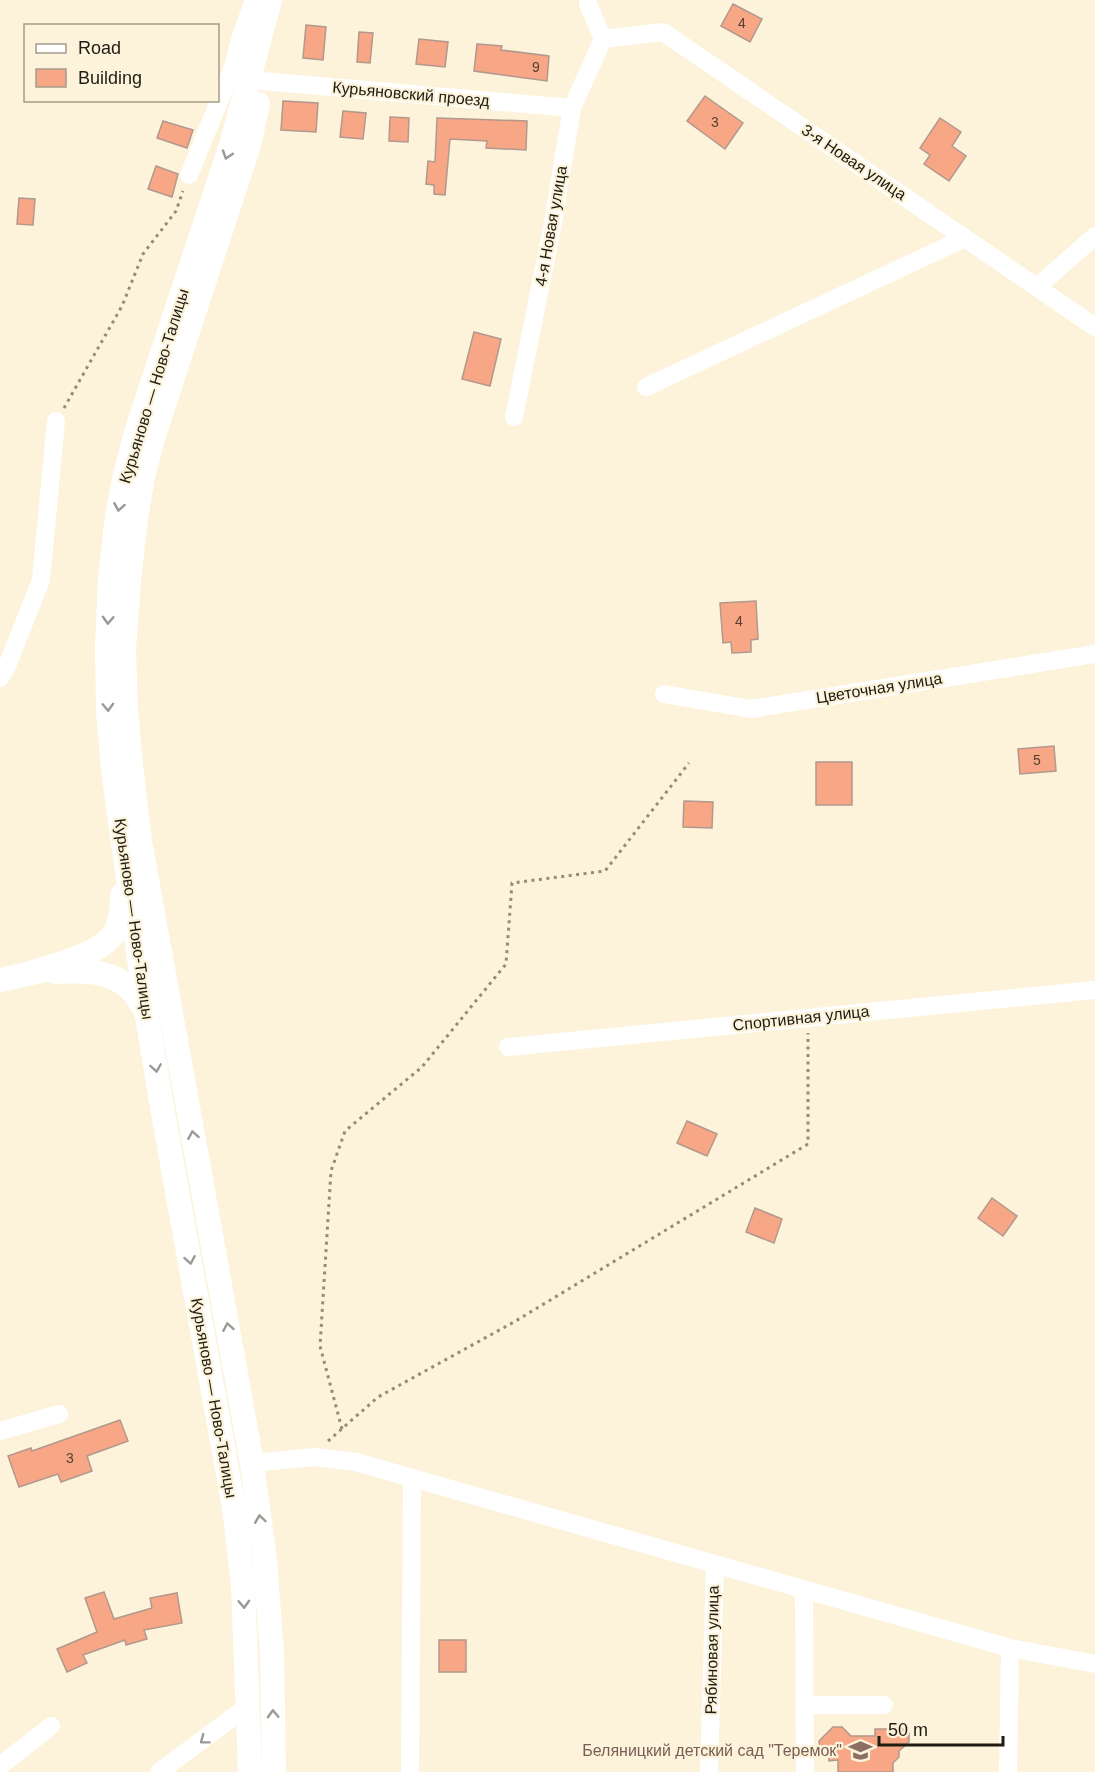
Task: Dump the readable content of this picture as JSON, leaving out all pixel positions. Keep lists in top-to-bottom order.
{
  "streets": {
    "main road": ["Курьяново — Ново-Талицы"],
    "street": [
      "Курьяновский проезд",
      "3-я Новая улица",
      "4-я Новая улица",
      "Цветочная улица",
      "Спортивная улица",
      "Рябиновая улица"
    ]
  },
  "crossings": [
    ["Курьяновский проезд", "4-я Новая улица"],
    ["Курьяновский проезд", "Курьяново — Ново-Талицы"],
    ["3-я Новая улица", "4-я Новая улица"]
  ],
  "places": {
    "school or university": ["Беляницкий детский сад \"Теремок\""]
  },
  "house_numbers": [
    "4",
    "9",
    "3",
    "4",
    "5",
    "3"
  ],
  "legend": ["Road", "Building"],
  "scale_bar": "50 m"
}
